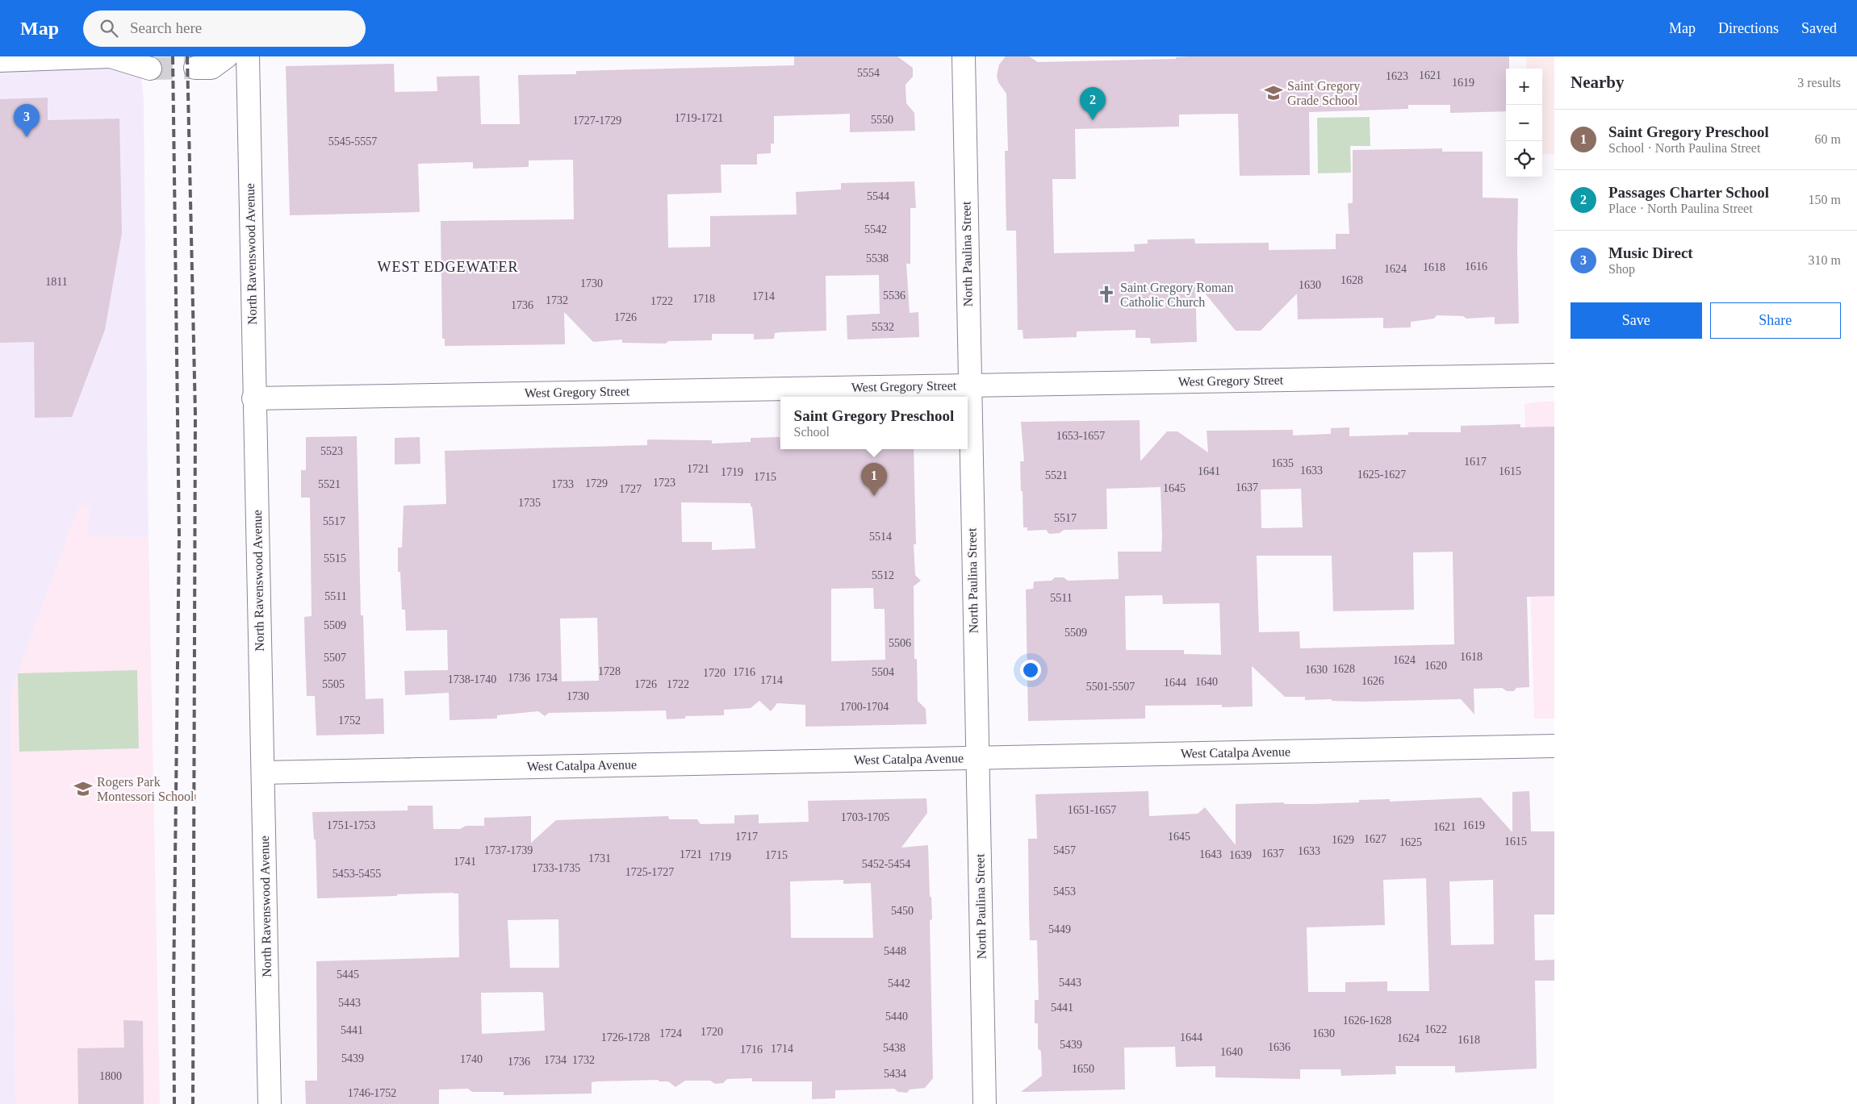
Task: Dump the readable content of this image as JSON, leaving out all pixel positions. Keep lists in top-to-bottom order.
{
  "streets": {
    "street": [
      "North Ravenswood Avenue",
      "North Paulina Street",
      "West Gregory Street",
      "West Catalpa Avenue"
    ]
  },
  "crossings": [
    ["North Ravenswood Avenue", "West Gregory Street"],
    ["North Ravenswood Avenue", "West Catalpa Avenue"],
    ["North Paulina Street", "West Gregory Street"],
    ["North Paulina Street", "West Catalpa Avenue"]
  ],
  "districts": ["WEST EDGEWATER"],
  "places": {
    "school or university": ["Saint Gregory Grade School", "Rogers Park Montessori School"],
    "church": ["Saint Gregory Roman Catholic Church"]
  },
  "house_numbers": [
    "5554",
    "1621",
    "1623",
    "1619",
    "1719-1721",
    "5550",
    "1727-1729",
    "5545-5557",
    "5544",
    "5542",
    "5538",
    "1616",
    "1618",
    "1624",
    "1628",
    "1811",
    "1730",
    "1630",
    "5536",
    "1714",
    "1718",
    "1732",
    "1722",
    "1736",
    "1726",
    "5532",
    "1653-1657",
    "5523",
    "1617",
    "1635",
    "1721",
    "1633",
    "1641",
    "1615",
    "1719",
    "1625-1627",
    "5521",
    "1715",
    "1723",
    "1729",
    "5521",
    "1733",
    "1637",
    "1645",
    "1727",
    "1735",
    "5517",
    "5517",
    "5514",
    "5515",
    "5512",
    "5511",
    "5511",
    "5509",
    "5509",
    "5506",
    "1618",
    "5507",
    "1624",
    "1620",
    "1628",
    "1630",
    "1728",
    "1716",
    "5504",
    "1720",
    "1736",
    "1734",
    "1738-1740",
    "1714",
    "1626",
    "1640",
    "1644",
    "5505",
    "1726",
    "1722",
    "5501-5507",
    "1730",
    "1700-1704",
    "1752",
    "1651-1657",
    "1703-1705",
    "1751-1753",
    "1619",
    "1621",
    "1717",
    "1645",
    "1627",
    "1629",
    "1615",
    "1625",
    "1737-1739",
    "5457",
    "1633",
    "1637",
    "1721",
    "1643",
    "1715",
    "1639",
    "1719",
    "1731",
    "1741",
    "5452-5454",
    "1733-1735",
    "1725-1727",
    "5453-5455",
    "5453",
    "5450",
    "5449",
    "5448",
    "5445",
    "5443",
    "5442",
    "5443",
    "5441",
    "5440",
    "1626-1628",
    "1622",
    "5441",
    "1720",
    "1724",
    "1630",
    "1726-1728",
    "1644",
    "1624",
    "1618",
    "5439",
    "1636",
    "5438",
    "1714",
    "1716",
    "1640",
    "5439",
    "1740",
    "1734",
    "1732",
    "1736",
    "1650",
    "5434",
    "1800",
    "1746-1752"
  ],
  "page": {
    "header": "Map",
    "search": "Search here",
    "nav": ["Map", "Directions", "Saved"],
    "heading": ["Nearby", "3 results"],
    "map_buttons": ["+", "−"],
    "pins": ["2", "3", "1"],
    "list": [
      {
        "mark": "1",
        "name": "Saint Gregory Preschool",
        "note": "School · North Paulina Street",
        "value": "60 m"
      },
      {
        "mark": "2",
        "name": "Passages Charter School",
        "note": "Place · North Paulina Street",
        "value": "150 m"
      },
      {
        "mark": "3",
        "name": "Music Direct",
        "note": "Shop",
        "value": "310 m"
      }
    ],
    "buttons": ["Save", "Share"],
    "popup": ["Saint Gregory Preschool", "School"]
  }
}
